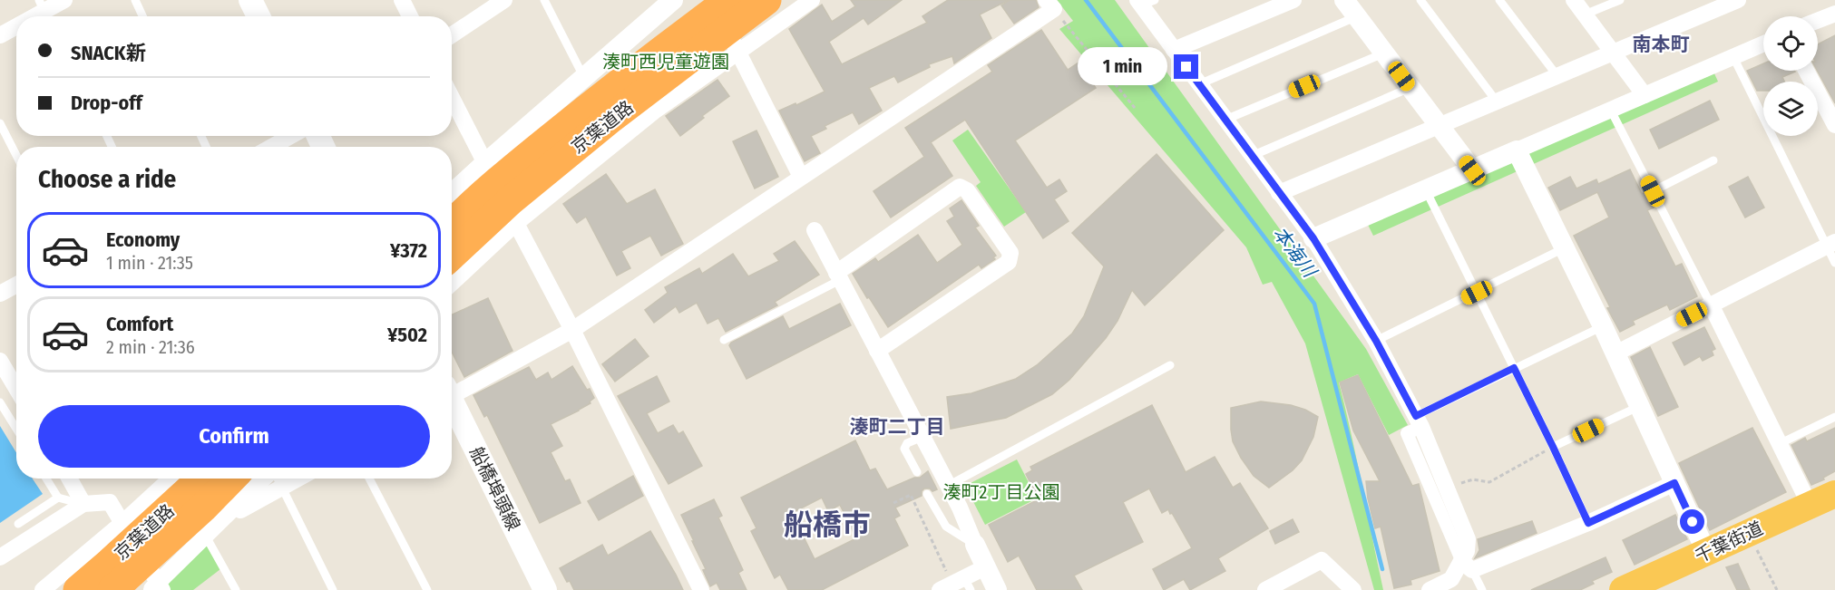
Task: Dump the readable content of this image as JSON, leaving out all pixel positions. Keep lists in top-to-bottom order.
{
  "streets": {
    "highway": ["京葉道路", "千葉街道"],
    "main road": ["船橋埠頭線"]
  },
  "districts": ["南本町", "湊町二丁目", "船橋市"],
  "water": ["本海川"],
  "parks": ["湊町西児童遊園", "湊町2丁目公園"],
  "page": {
    "banner": ["SNACK新", "Drop-off"],
    "bubble": "1 min",
    "heading": "Choose a ride",
    "list": [
      {
        "name": "Economy",
        "note": "1 min · 21:35",
        "value": "¥372"
      },
      {
        "name": "Comfort",
        "note": "2 min · 21:36",
        "value": "¥502"
      }
    ],
    "buttons": "Confirm"
  }
}
